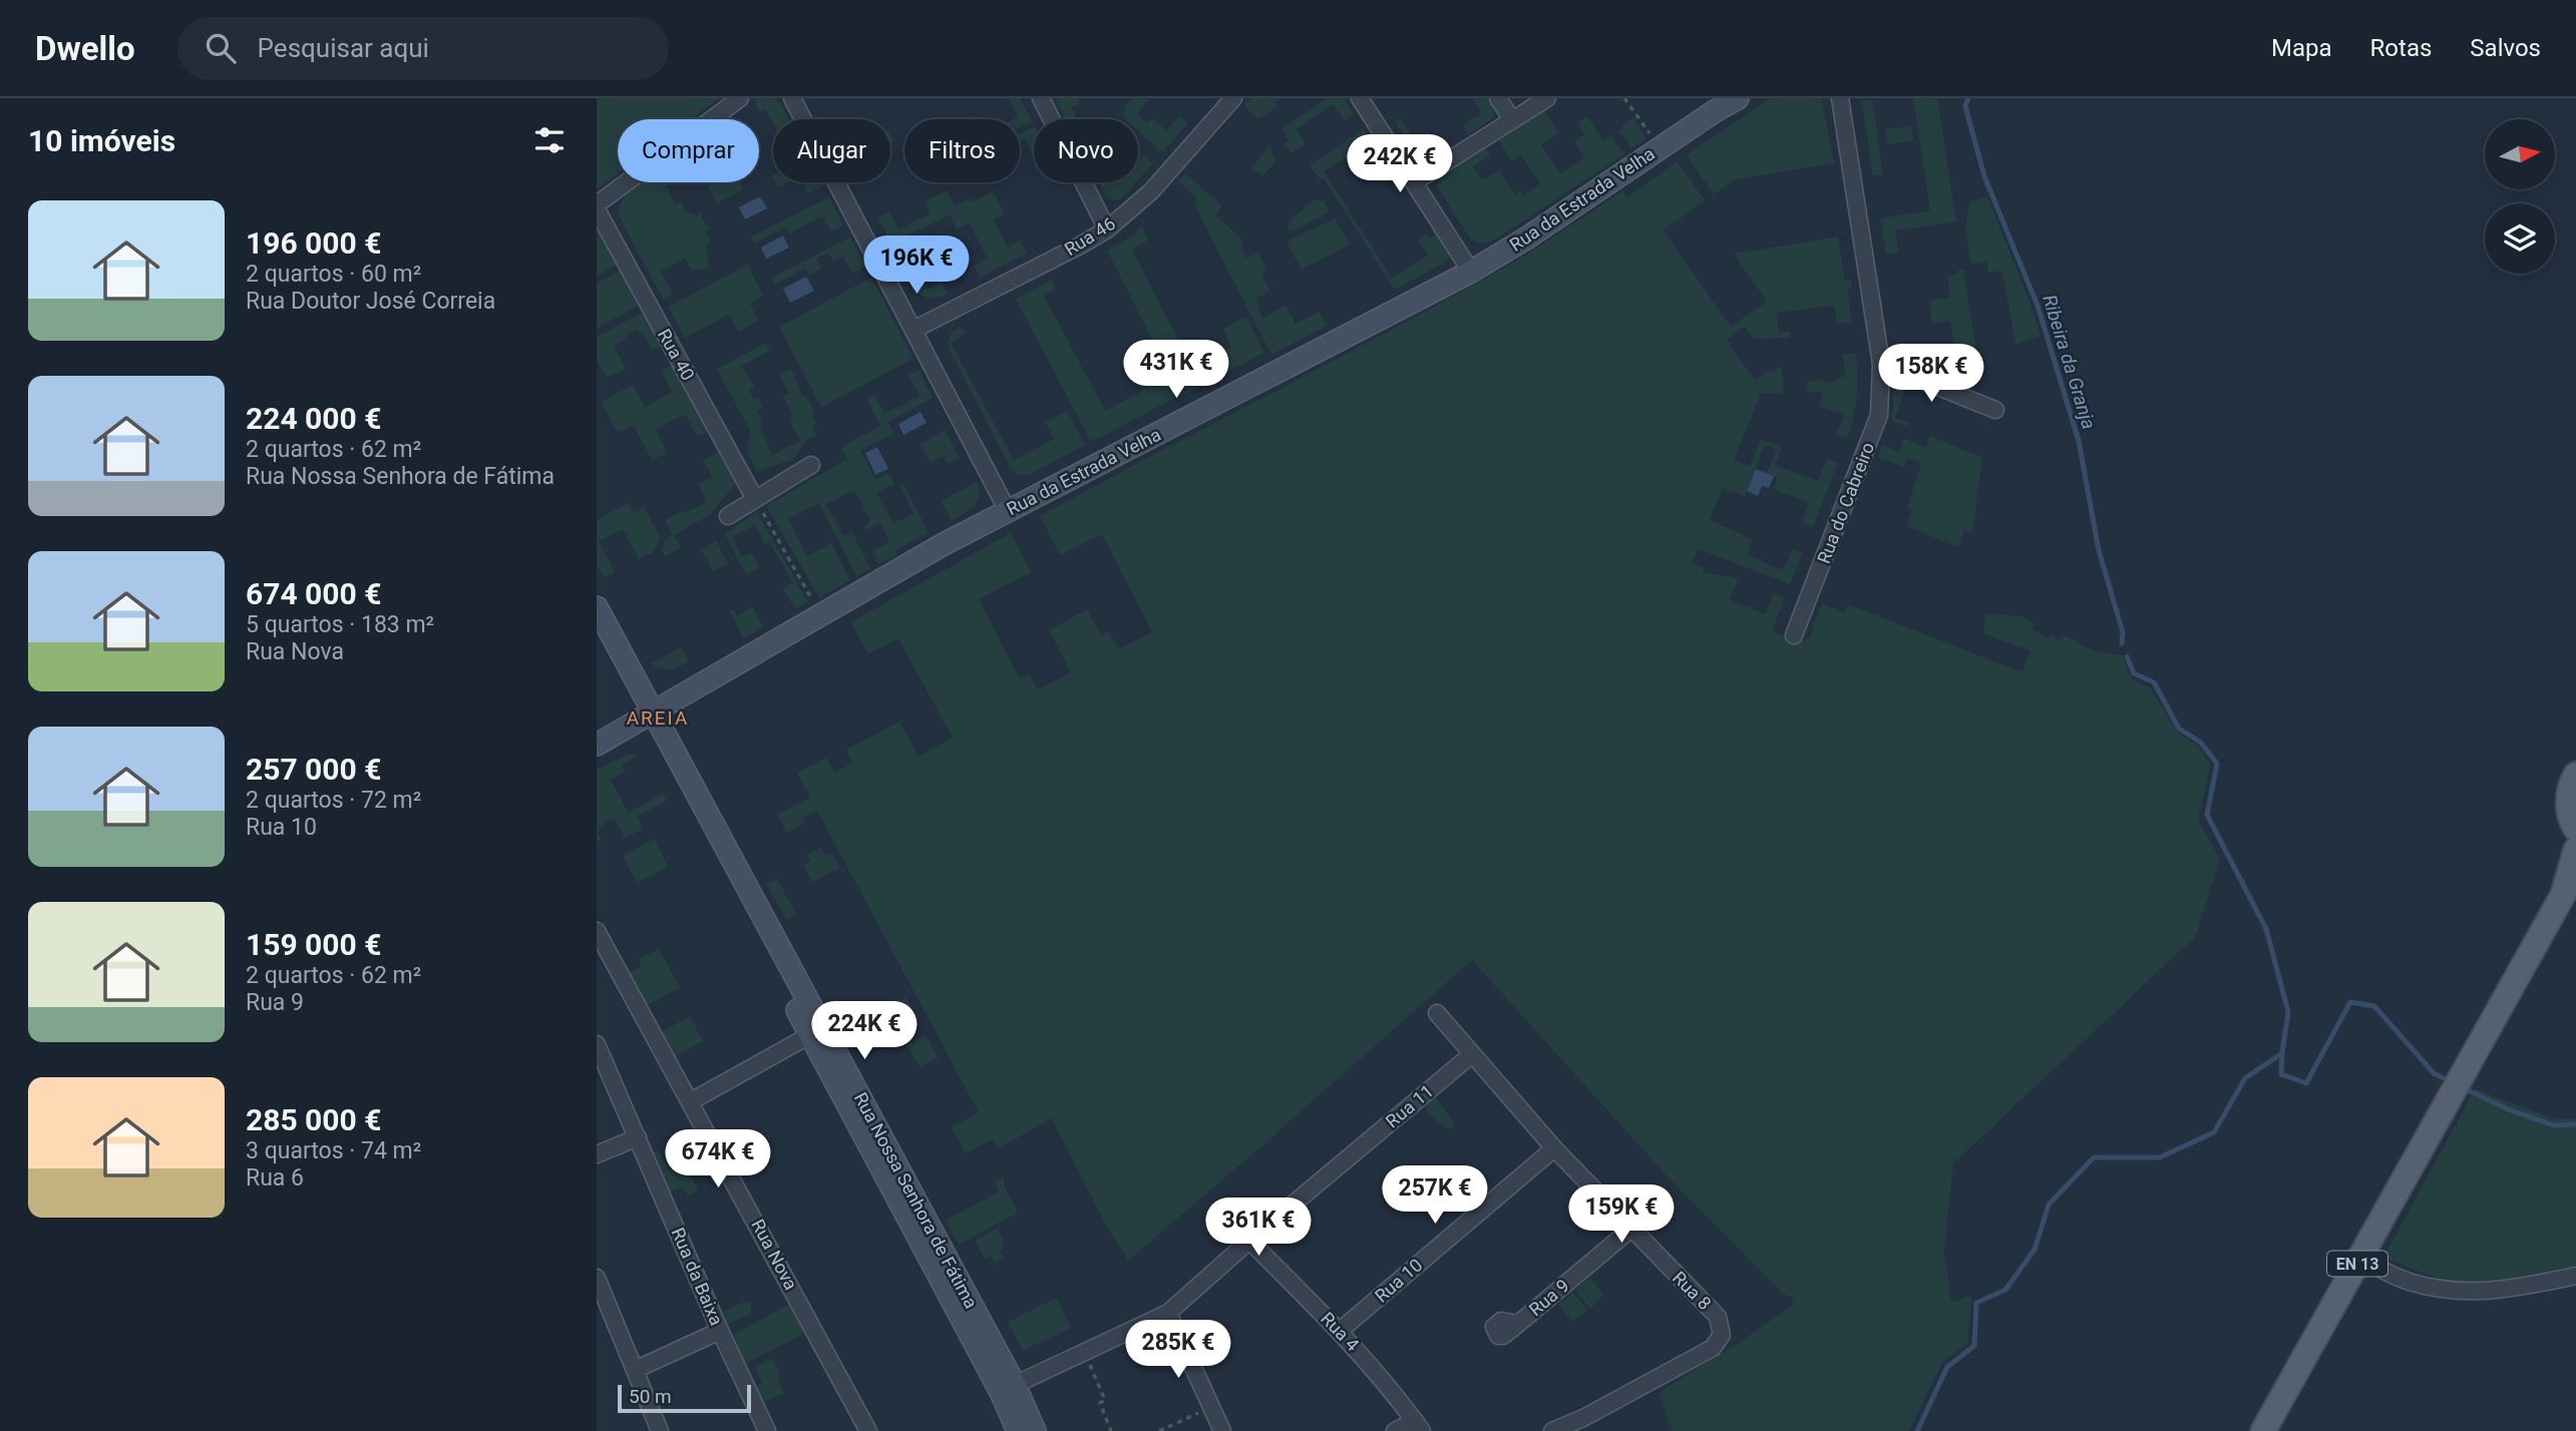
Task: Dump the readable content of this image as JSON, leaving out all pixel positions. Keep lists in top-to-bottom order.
{
  "streets": {
    "main road": ["EN 13"],
    "street": [
      "Rua da Estrada Velha",
      "Rua 46",
      "Rua 40",
      "Rua do Cabreiro",
      "Rua 11",
      "Rua Nossa Senhora de Fátima",
      "Rua Nova",
      "Rua da Baixa",
      "Rua 10",
      "Rua 8",
      "Rua 9",
      "Rua 4"
    ]
  },
  "crossings": [
    ["Rua da Estrada Velha", "Rua Nossa Senhora de Fátima"],
    ["Rua 11", "Rua Nossa Senhora de Fátima"],
    ["Rua 11", "Rua 8"],
    ["Rua 11", "Rua 4"],
    ["Rua 10", "Rua 8"],
    ["Rua 10", "Rua 4"],
    ["Rua 8", "Rua 9"]
  ],
  "districts": ["AREIA"],
  "water": ["Ribeira da Granja"],
  "scale_bar": "50 m",
  "north": "right",
  "page": {
    "header": "Dwello",
    "search": "Pesquisar aqui",
    "nav": ["Mapa", "Rotas", "Salvos"],
    "heading": "10 imóveis",
    "chip": [
      "Comprar",
      "Alugar",
      "Filtros",
      "Novo"
    ],
    "price": [
      "242K €",
      "196K €",
      "431K €",
      "158K €",
      "224K €",
      "674K €",
      "257K €",
      "159K €",
      "361K €",
      "285K €"
    ],
    "list": [
      {
        "name": "196 000 €",
        "note": "2 quartos · 60 m² · Rua Doutor José Correia"
      },
      {
        "name": "224 000 €",
        "note": "2 quartos · 62 m² · Rua Nossa Senhora de Fátima"
      },
      {
        "name": "674 000 €",
        "note": "5 quartos · 183 m² · Rua Nova"
      },
      {
        "name": "257 000 €",
        "note": "2 quartos · 72 m² · Rua 10"
      },
      {
        "name": "159 000 €",
        "note": "2 quartos · 62 m² · Rua 9"
      },
      {
        "name": "285 000 €",
        "note": "3 quartos · 74 m² · Rua 6"
      }
    ],
    "scale": "50 m"
  }
}
